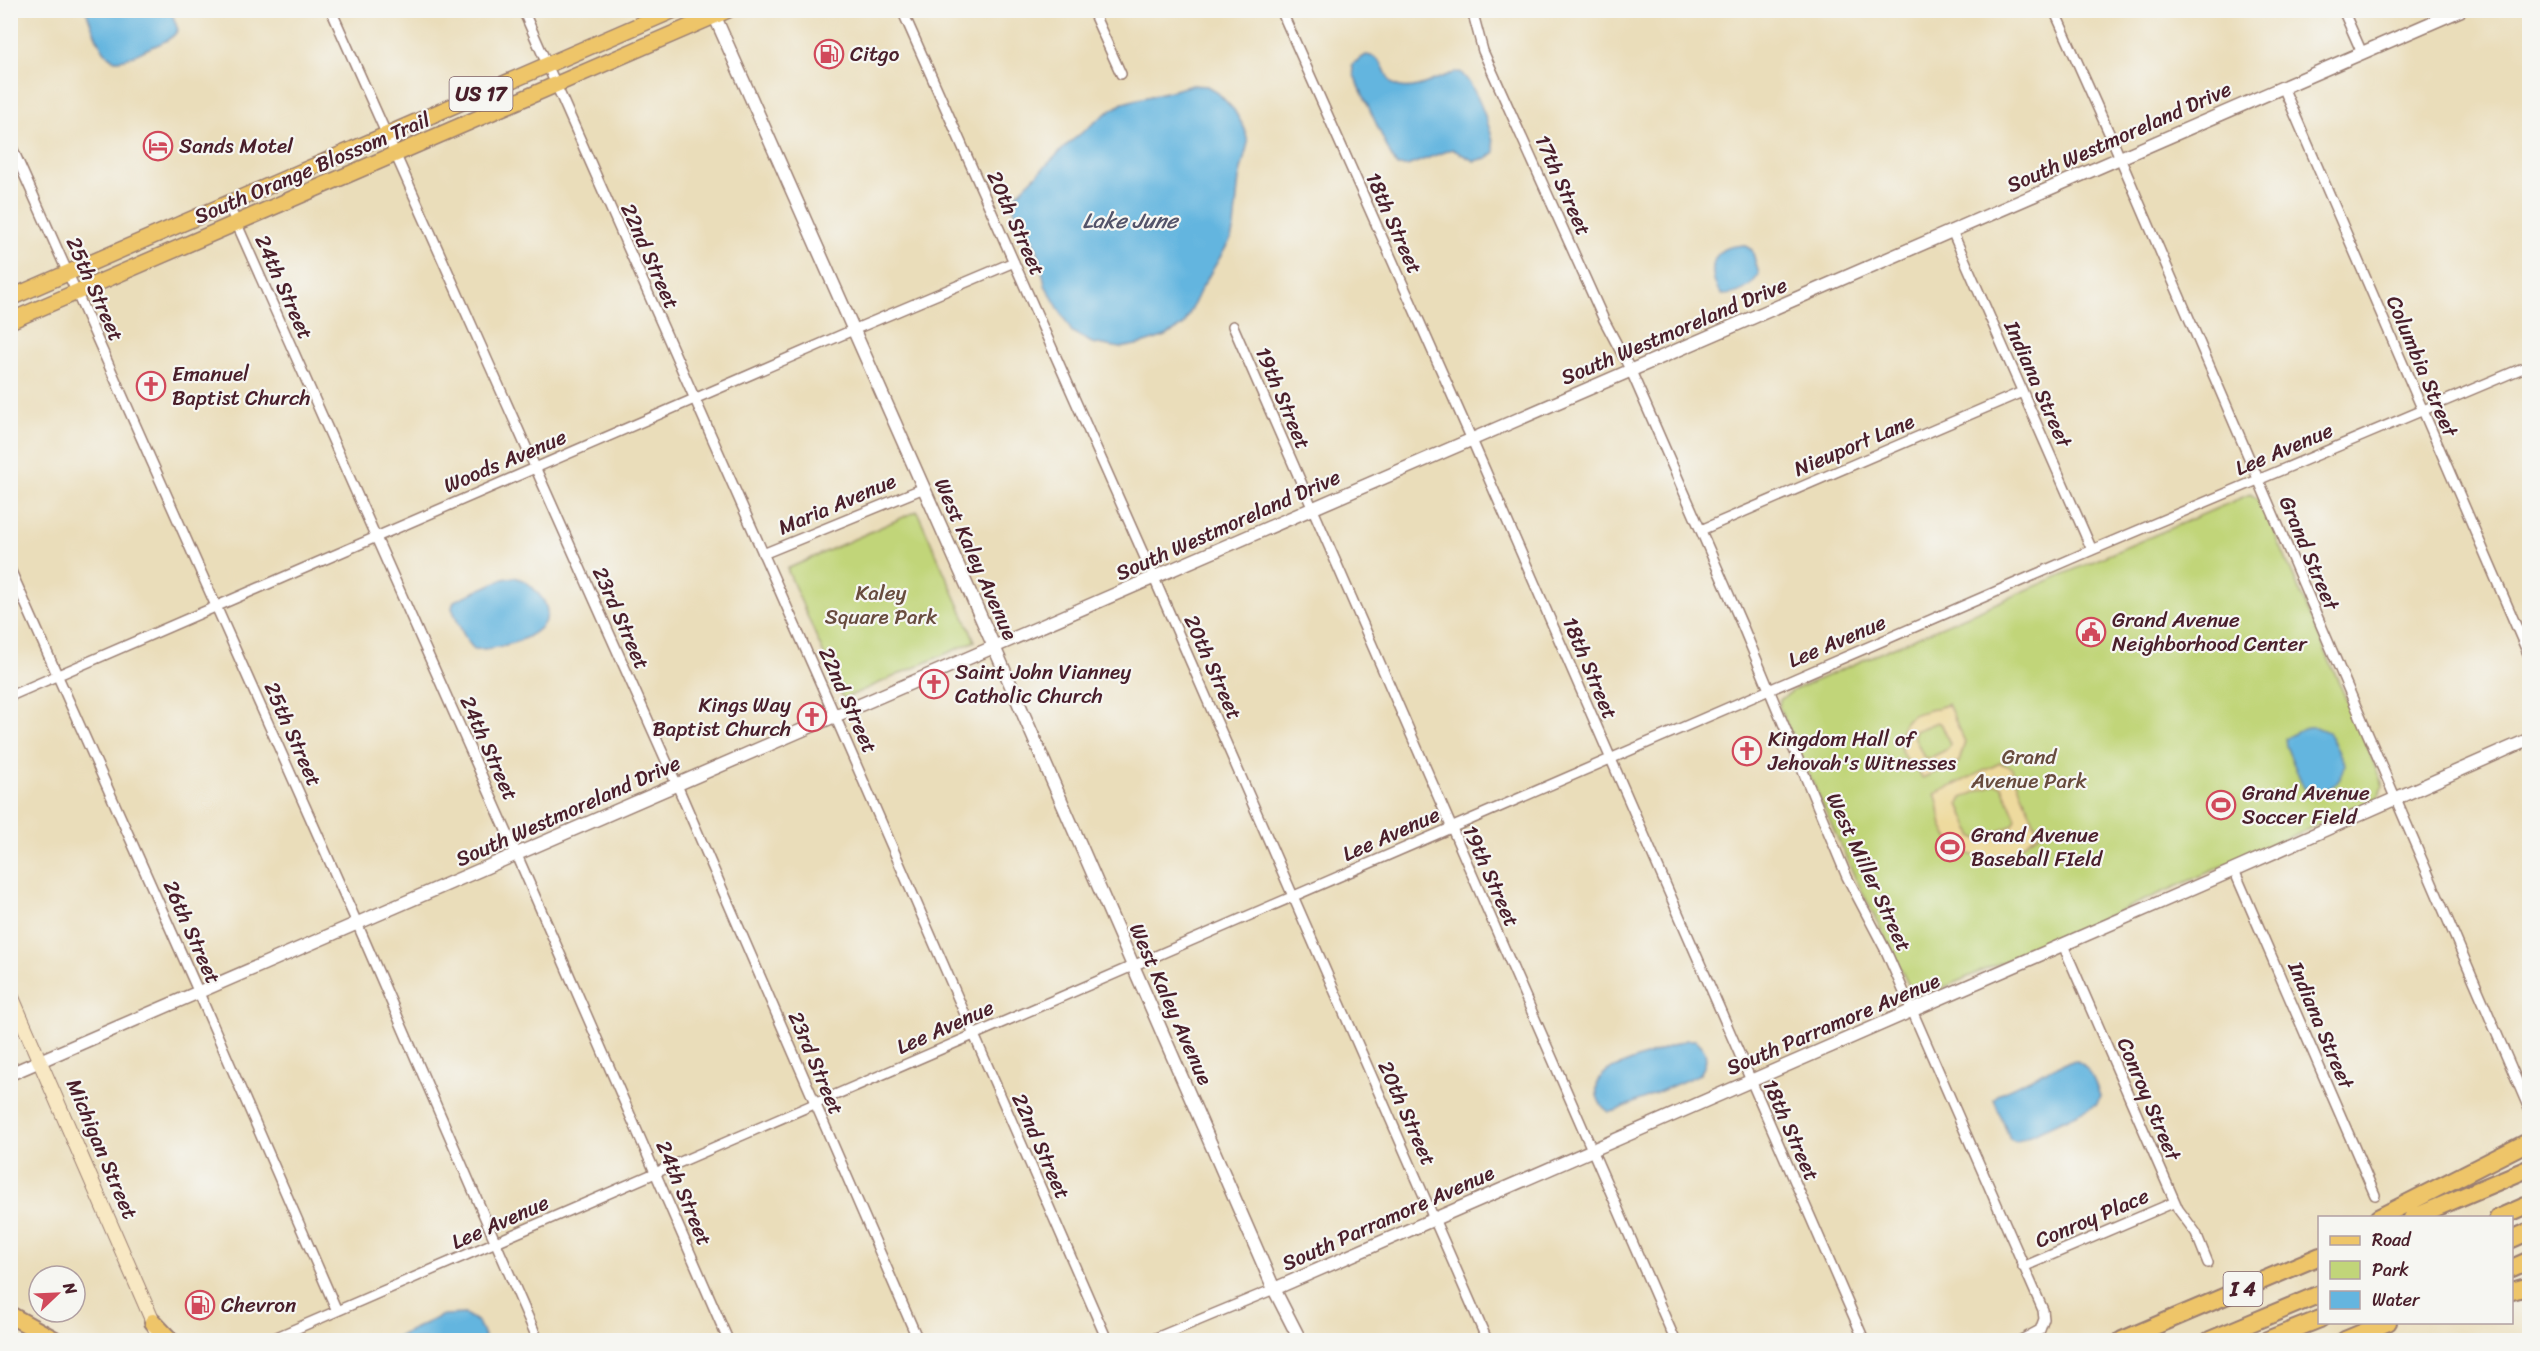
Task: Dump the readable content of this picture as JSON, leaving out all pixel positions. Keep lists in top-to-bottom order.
{
  "streets": {
    "highway": ["I 4"],
    "main road": ["US 17", "South Orange Blossom Trail", "Michigan Street"],
    "street": [
      "South Westmoreland Drive",
      "17th Street",
      "20th Street",
      "18th Street",
      "22nd Street",
      "24th Street",
      "25th Street",
      "Columbia Street",
      "Indiana Street",
      "19th Street",
      "Nieuport Lane",
      "Lee Avenue",
      "Woods Avenue",
      "Maria Avenue",
      "Grand Street",
      "West Kaley Avenue",
      "23rd Street",
      "West Miller Street",
      "26th Street",
      "South Parramore Avenue",
      "Conroy Street",
      "Conroy Place"
    ]
  },
  "crossings": [
    ["South Westmoreland Drive", "17th Street"],
    ["South Westmoreland Drive", "20th Street"],
    ["South Westmoreland Drive", "18th Street"],
    ["South Westmoreland Drive", "22nd Street"],
    ["South Westmoreland Drive", "24th Street"],
    ["South Westmoreland Drive", "25th Street"],
    ["South Westmoreland Drive", "Columbia Street"],
    ["South Westmoreland Drive", "Indiana Street"],
    ["South Westmoreland Drive", "19th Street"],
    ["South Westmoreland Drive", "Grand Street"],
    ["South Westmoreland Drive", "West Kaley Avenue"],
    ["South Westmoreland Drive", "23rd Street"],
    ["South Westmoreland Drive", "West Miller Street"],
    ["South Westmoreland Drive", "26th Street"],
    ["South Westmoreland Drive", "Michigan Street"],
    ["South Orange Blossom Trail", "22nd Street"],
    ["South Orange Blossom Trail", "24th Street"],
    ["South Orange Blossom Trail", "25th Street"],
    ["South Orange Blossom Trail", "West Kaley Avenue"],
    ["South Orange Blossom Trail", "23rd Street"],
    ["17th Street", "West Miller Street"],
    ["20th Street", "Lee Avenue"],
    ["20th Street", "Woods Avenue"],
    ["20th Street", "South Parramore Avenue"],
    ["18th Street", "Lee Avenue"],
    ["18th Street", "South Parramore Avenue"],
    ["22nd Street", "Lee Avenue"],
    ["22nd Street", "Woods Avenue"],
    ["22nd Street", "Maria Avenue"],
    ["24th Street", "Lee Avenue"],
    ["24th Street", "Woods Avenue"],
    ["25th Street", "Lee Avenue"],
    ["25th Street", "Woods Avenue"],
    ["Columbia Street", "Lee Avenue"],
    ["Indiana Street", "Nieuport Lane"],
    ["Indiana Street", "Lee Avenue"],
    ["Indiana Street", "South Parramore Avenue"],
    ["19th Street", "Lee Avenue"],
    ["19th Street", "South Parramore Avenue"],
    ["Nieuport Lane", "West Miller Street"],
    ["Lee Avenue", "Grand Street"],
    ["Lee Avenue", "West Kaley Avenue"],
    ["Lee Avenue", "23rd Street"],
    ["Lee Avenue", "West Miller Street"],
    ["Lee Avenue", "26th Street"],
    ["Woods Avenue", "West Kaley Avenue"],
    ["Woods Avenue", "23rd Street"],
    ["Woods Avenue", "26th Street"],
    ["Maria Avenue", "West Kaley Avenue"],
    ["Grand Street", "South Parramore Avenue"],
    ["West Kaley Avenue", "South Parramore Avenue"],
    ["West Miller Street", "South Parramore Avenue"],
    ["West Miller Street", "Conroy Place"],
    ["South Parramore Avenue", "Conroy Street"],
    ["Conroy Street", "Conroy Place"]
  ],
  "water": ["Lake June"],
  "parks": ["Kaley Square Park", "Grand Avenue Park"],
  "places": {
    "fuel station": ["Citgo", "Chevron"],
    "hotel": ["Sands Motel"],
    "church": [
      "Emanuel Baptist Church",
      "Saint John Vianney Catholic Church",
      "Kings Way Baptist Church",
      "Kingdom Hall of Jehovah's Witnesses"
    ],
    "public building": ["Grand Avenue Neighborhood Center"],
    "sports": ["Grand Avenue Soccer Field", "Grand Avenue Baseball FIeld"]
  },
  "legend": ["Road", "Park", "Water"],
  "north": "top right"
}
